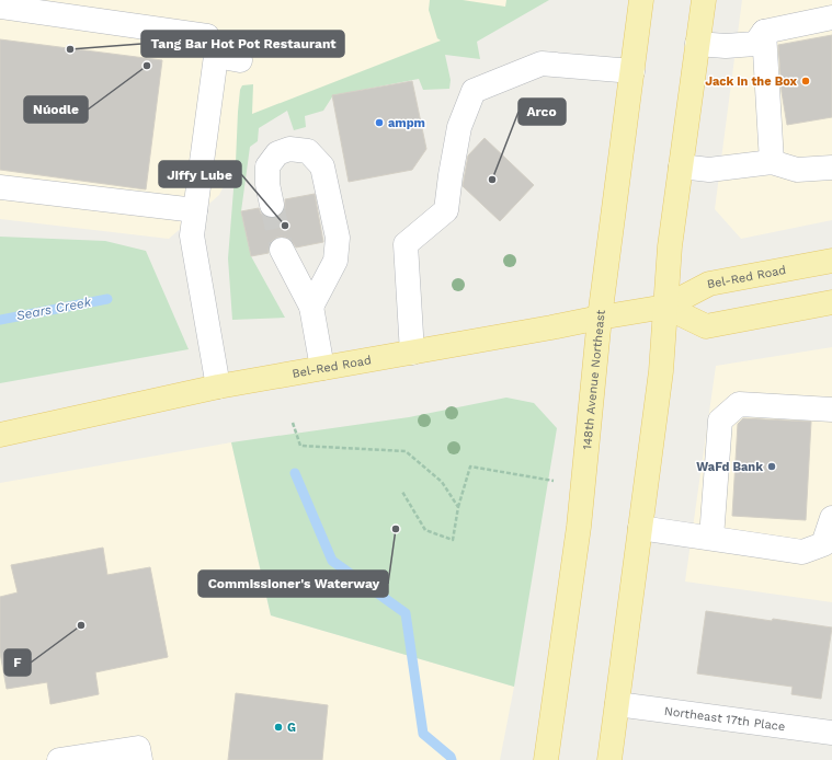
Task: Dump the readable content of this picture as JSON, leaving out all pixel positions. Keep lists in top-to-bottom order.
{
  "streets": {
    "main road": ["Bel-Red Road", "148th Avenue Northeast"],
    "lane": ["Northeast 17th Place"]
  },
  "crossings": [
    ["Bel-Red Road", "148th Avenue Northeast"]
  ],
  "water": ["Sears Creek"],
  "places": [
    "Tang Bar Hot Pot Restaurant",
    "Núodle",
    "Jack in the Box",
    "ampm",
    "Arco",
    "Jiffy Lube",
    "WaFd Bank",
    "Commissioner's Waterway",
    "F",
    "G"
  ]
}
